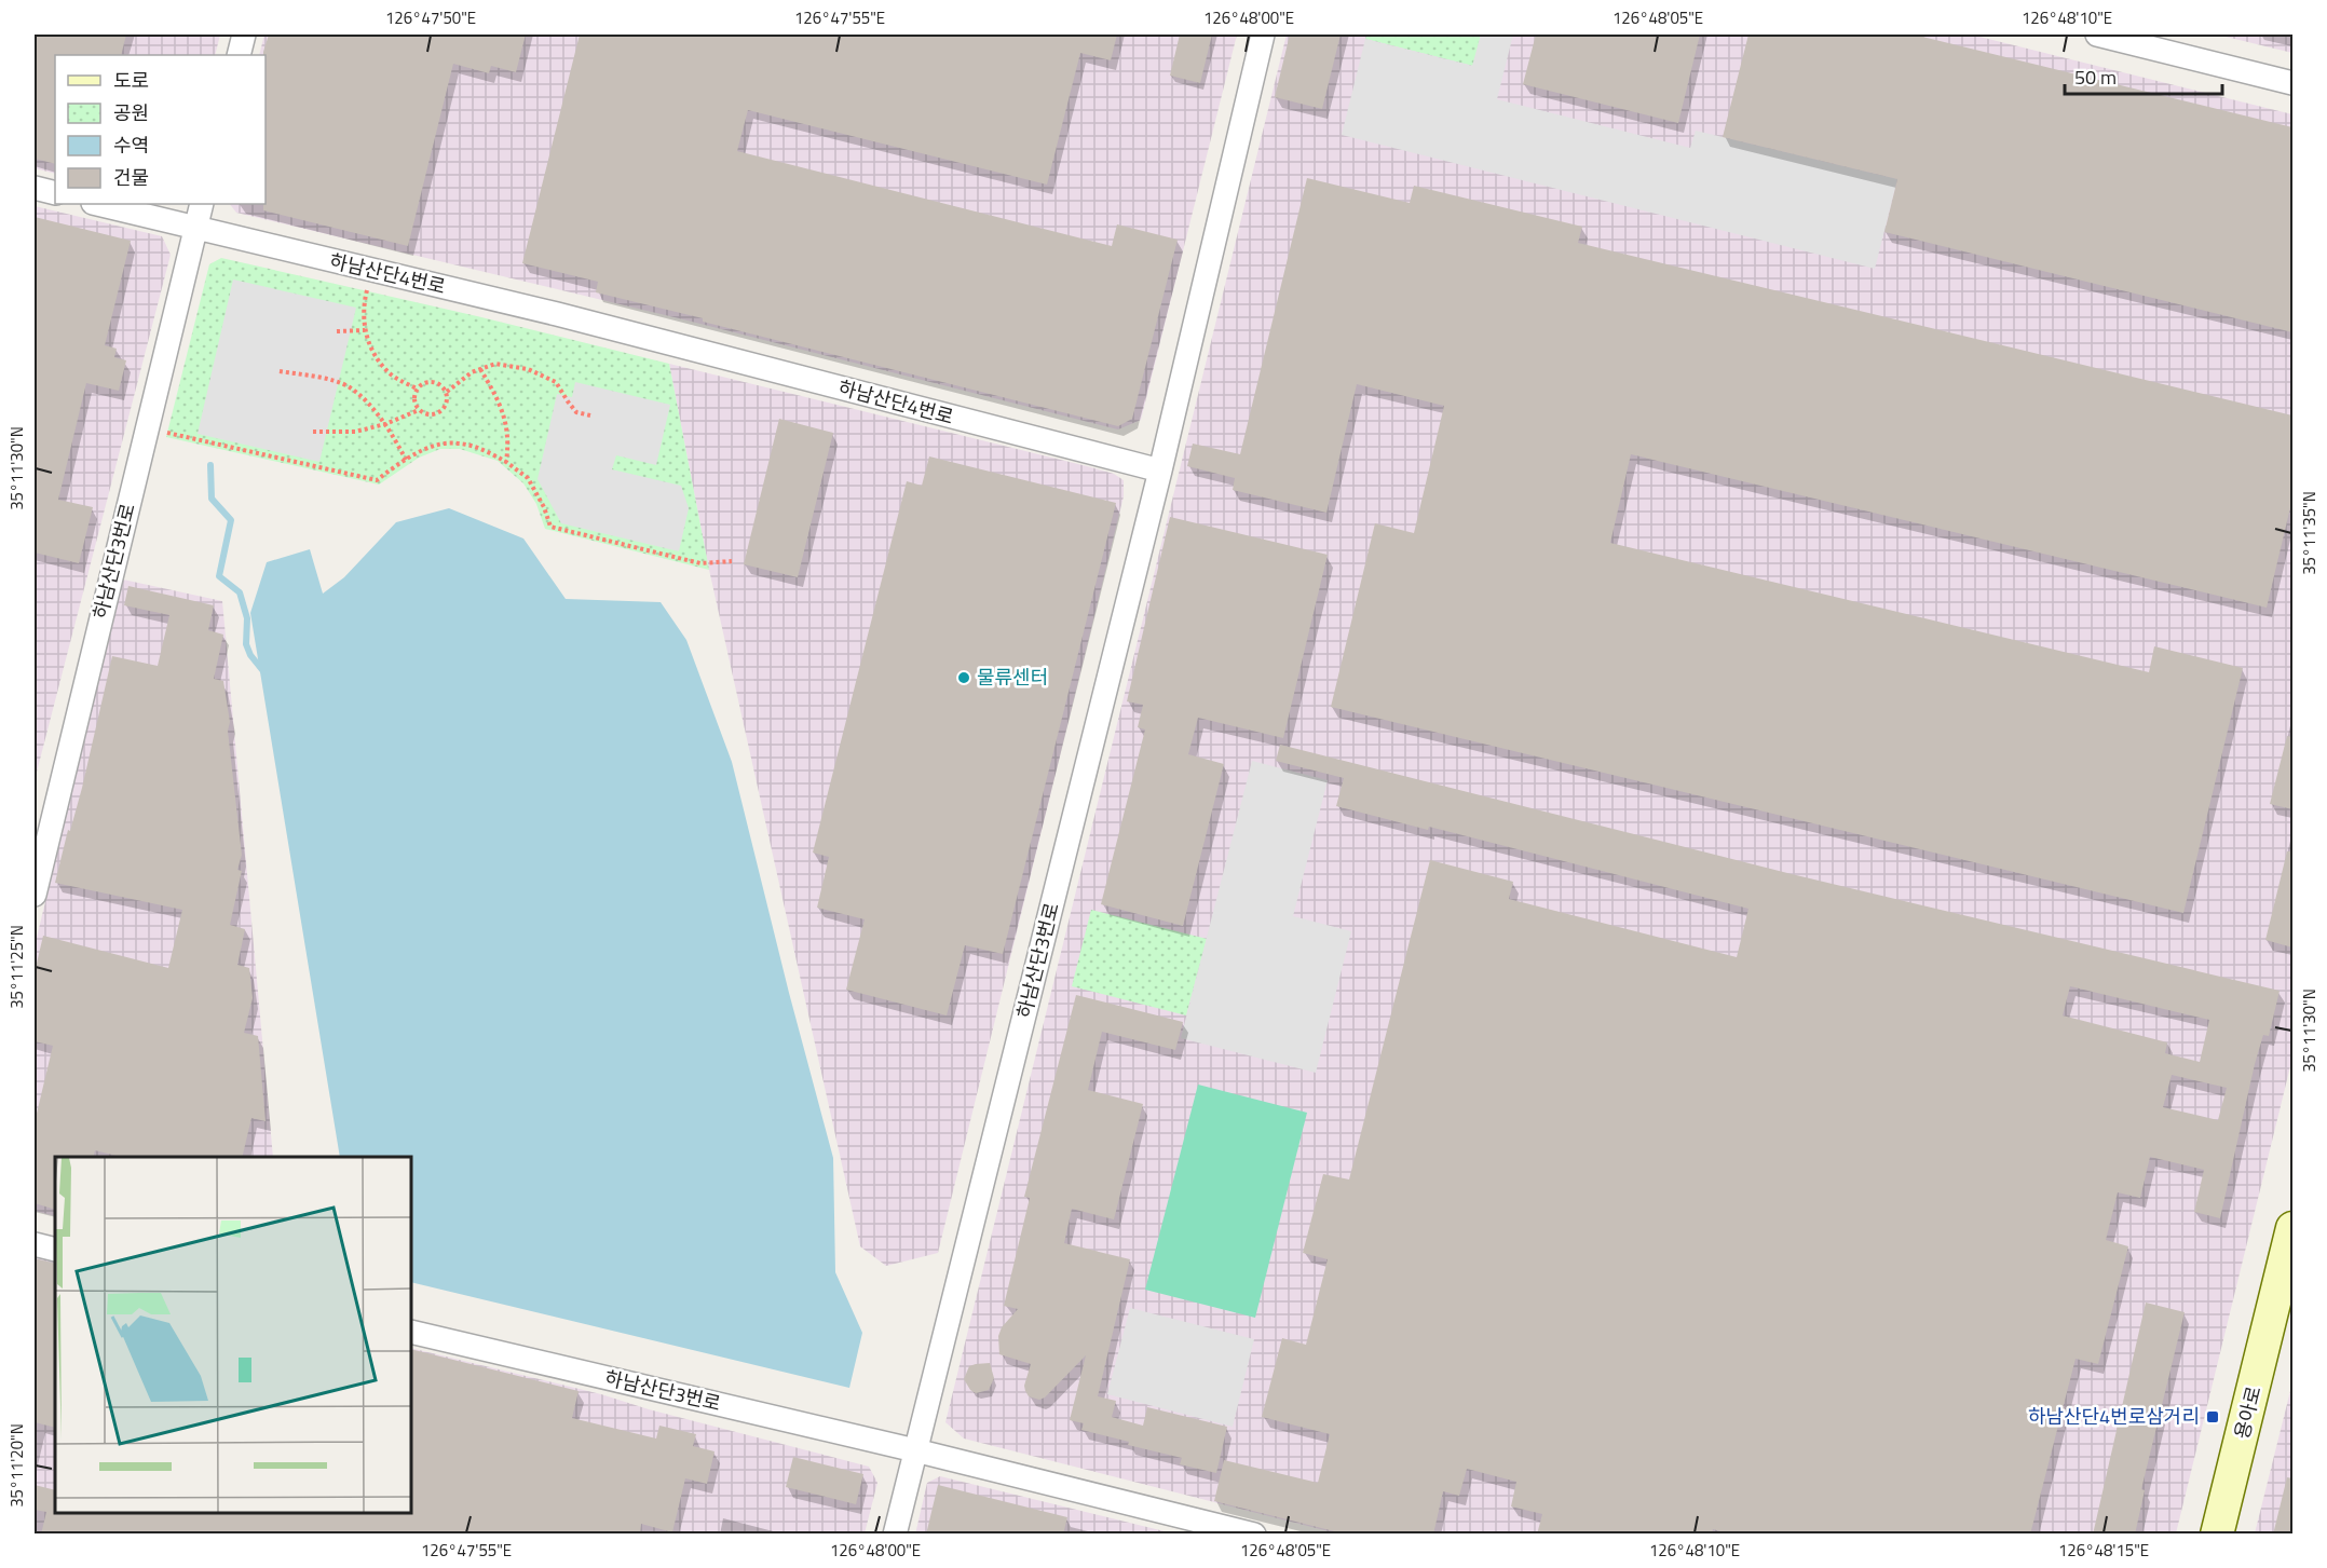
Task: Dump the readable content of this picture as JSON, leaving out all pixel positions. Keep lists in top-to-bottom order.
{
  "streets": {
    "street": ["하남산단4번로", "하남산단3번로", "용아로"]
  },
  "crossings": [
    ["하남산단4번로", "하남산단3번로"]
  ],
  "places": {
    "other": ["물류센터"],
    "transit": ["하남산단4번로삼거리"]
  },
  "legend": [
    "도로",
    "공원",
    "수역",
    "건물"
  ],
  "scale_bar": "50 m",
  "coordinates": [
    "126°47'50\"E",
    "126°47'55\"E",
    "126°48'00\"E",
    "126°48'05\"E",
    "126°48'10\"E",
    "35°11'30\"N",
    "35°11'35\"N",
    "35°11'25\"N",
    "35°11'20\"N",
    "126°48'15\"E"
  ]
}
